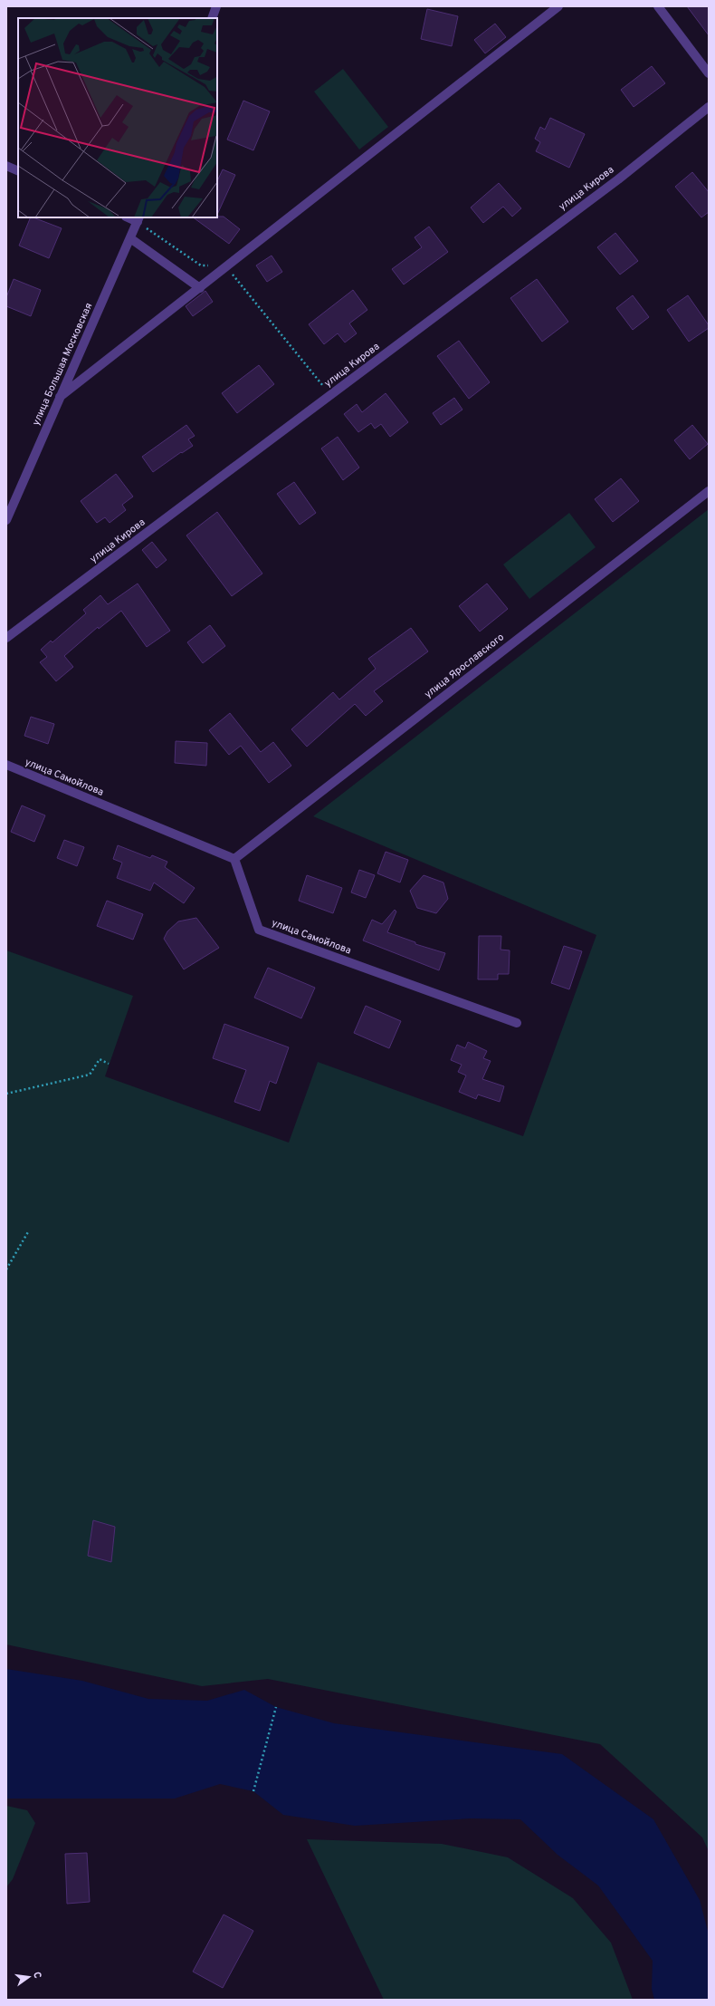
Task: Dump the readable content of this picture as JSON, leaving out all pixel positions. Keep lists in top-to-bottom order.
{
  "streets": {
    "street": [
      "улица Кирова",
      "улица Большая Московская",
      "улица Ярославского",
      "улица Самойлова"
    ]
  },
  "crossings": [
    ["улица Ярославского", "улица Самойлова"]
  ],
  "north": "right"
}
